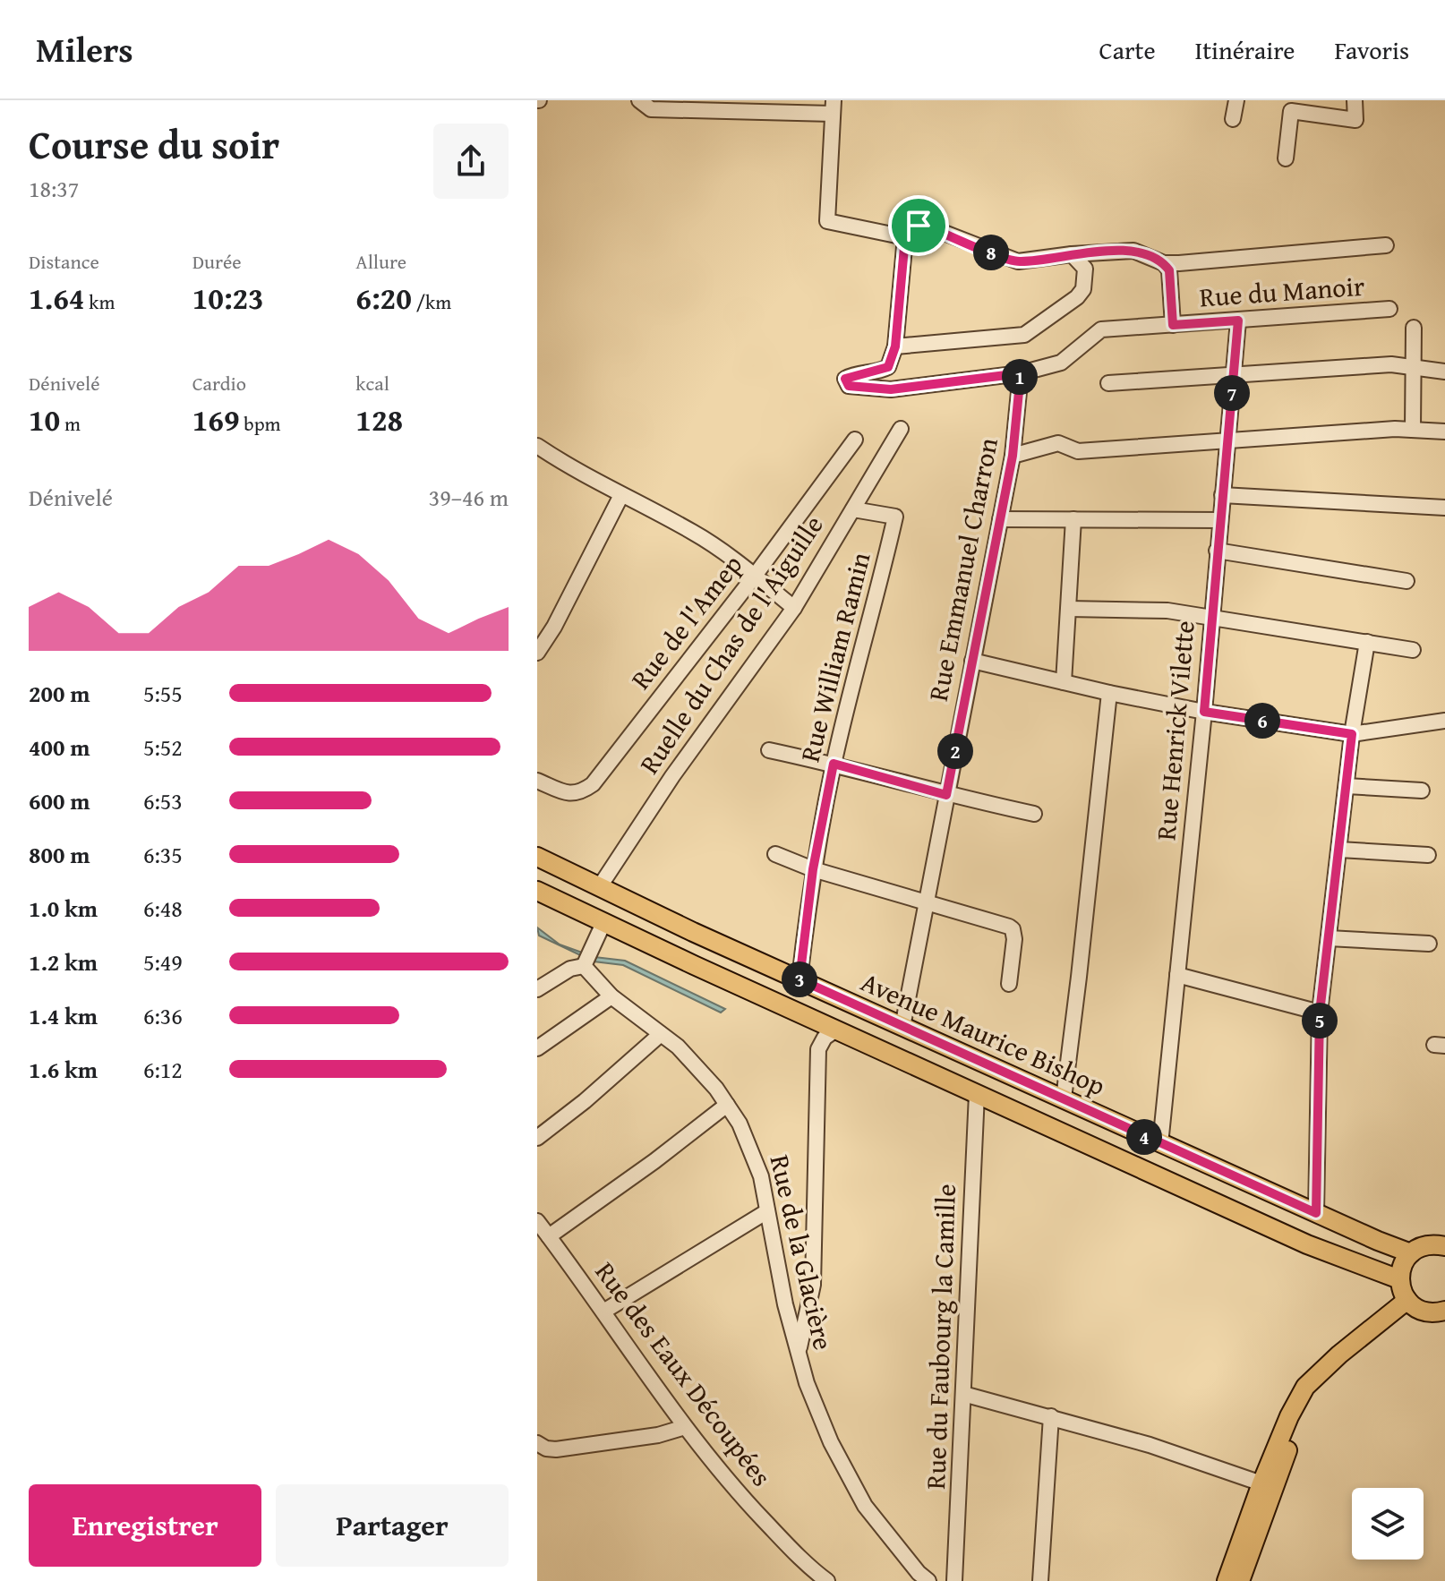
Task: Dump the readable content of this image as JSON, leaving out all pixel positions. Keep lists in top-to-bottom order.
{
  "streets": {
    "main road": ["Avenue Maurice Bishop"],
    "street": [
      "Rue du Manoir",
      "Rue Emmanuel Charron",
      "Rue de l'Amep",
      "Ruelle du Chas de l'Aiguille",
      "Rue William Ramin",
      "Rue Henrick Vilette",
      "Rue de la Glacière",
      "Rue du Faubourg la Camille",
      "Rue des Eaux Découpées"
    ]
  },
  "crossings": [
    ["Rue du Manoir", "Rue Emmanuel Charron"],
    ["Rue du Manoir", "Rue Henrick Vilette"],
    ["Rue Emmanuel Charron", "Avenue Maurice Bishop"],
    ["Ruelle du Chas de l'Aiguille", "Rue William Ramin"],
    ["Ruelle du Chas de l'Aiguille", "Avenue Maurice Bishop"],
    ["Rue William Ramin", "Avenue Maurice Bishop"],
    ["Rue Henrick Vilette", "Avenue Maurice Bishop"],
    ["Avenue Maurice Bishop", "Rue du Faubourg la Camille"]
  ],
  "page": {
    "header": "Milers",
    "nav": ["Carte", "Itinéraire", "Favoris"],
    "heading": ["Course du soir", "18:37"],
    "stats": [
      ["Distance", "1.64 km"],
      ["Durée", "10:23"],
      ["Allure", "6:20 /km"],
      ["Dénivelé", "10 m"],
      ["Cardio", "169 bpm"],
      ["kcal", "128"]
    ],
    "pins": [
      "8",
      "1",
      "7",
      "6",
      "2",
      "3",
      "5",
      "4"
    ],
    "chart": ["Dénivelé", "39–46 m"],
    "list": [
      {
        "name": "200 m",
        "note": "5:55"
      },
      {
        "name": "400 m",
        "note": "5:52"
      },
      {
        "name": "600 m",
        "note": "6:53"
      },
      {
        "name": "800 m",
        "note": "6:35"
      },
      {
        "name": "1.0 km",
        "note": "6:48"
      },
      {
        "name": "1.2 km",
        "note": "5:49"
      },
      {
        "name": "1.4 km",
        "note": "6:36"
      },
      {
        "name": "1.6 km",
        "note": "6:12"
      }
    ],
    "buttons": ["Enregistrer", "Partager"]
  }
}
